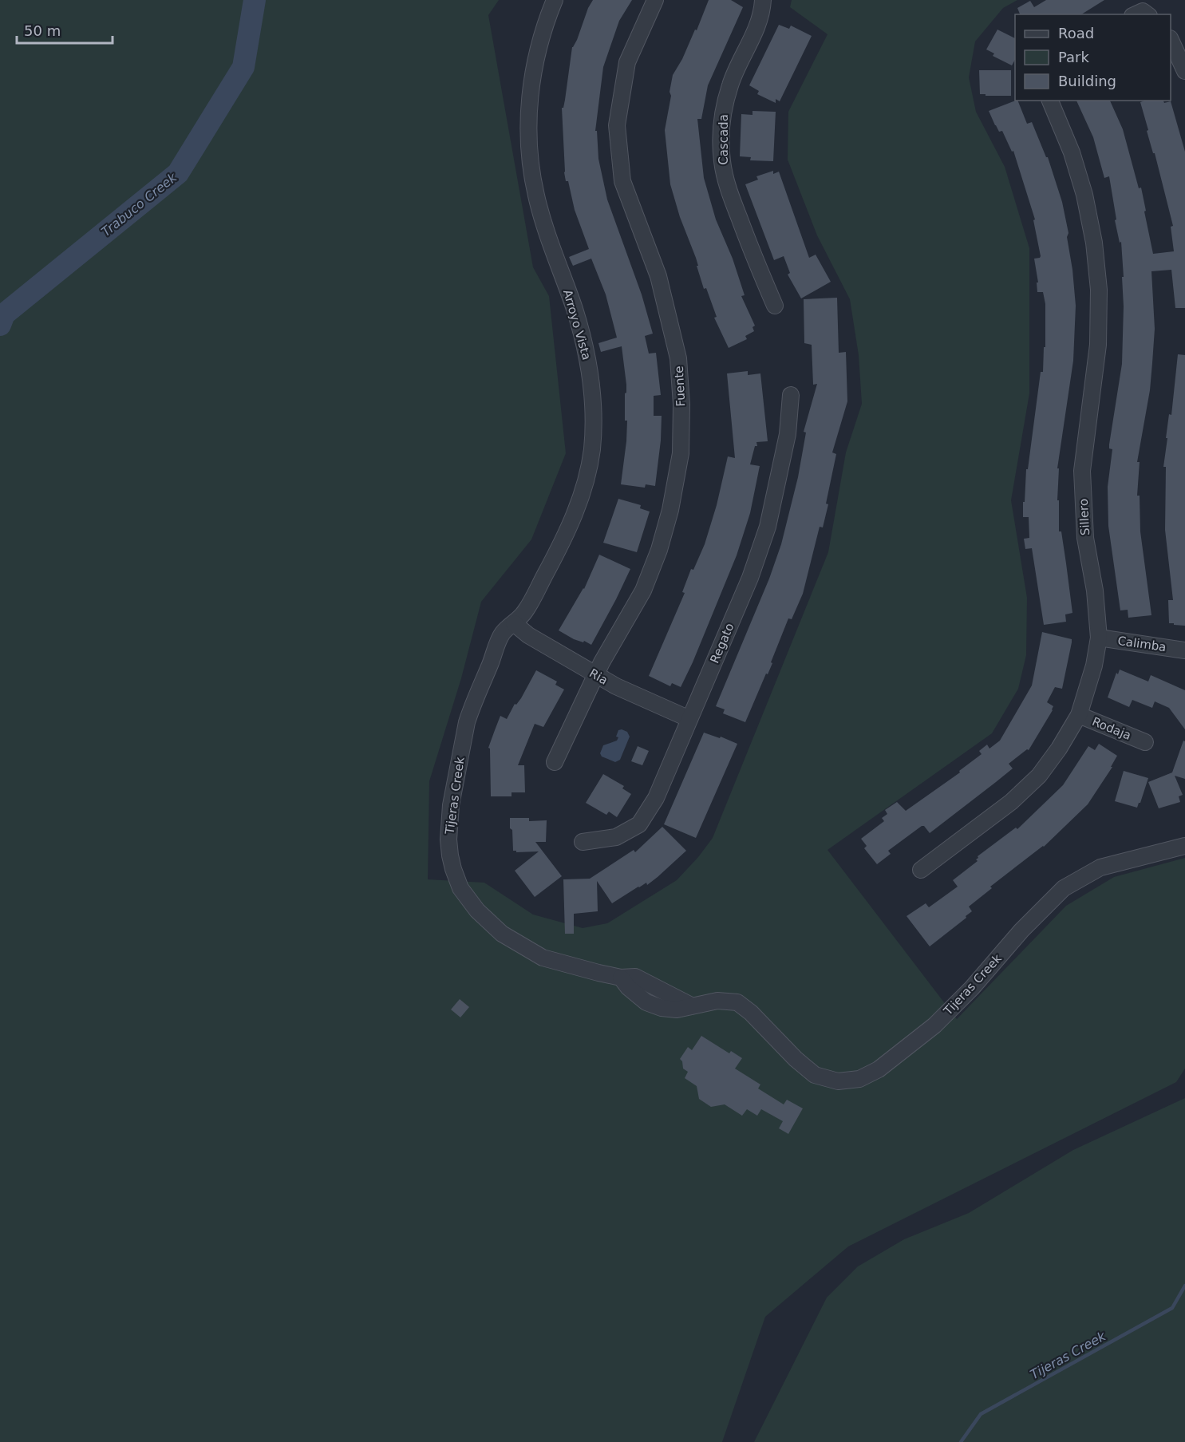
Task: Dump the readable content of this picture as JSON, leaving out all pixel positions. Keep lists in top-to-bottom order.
{
  "streets": {
    "street": [
      "Cascada",
      "Arroyo Vista",
      "Fuente",
      "Sillero",
      "Regato",
      "Calimba",
      "Ria",
      "Rodaja",
      "Tijeras Creek"
    ]
  },
  "crossings": [
    ["Arroyo Vista", "Ria"],
    ["Arroyo Vista", "Tijeras Creek"],
    ["Fuente", "Ria"],
    ["Sillero", "Calimba"],
    ["Sillero", "Rodaja"],
    ["Regato", "Ria"],
    ["Ria", "Tijeras Creek"]
  ],
  "water": ["Trabuco Creek", "Tijeras Creek"],
  "legend": ["Road", "Park", "Building"],
  "scale_bar": "50 m"
}
